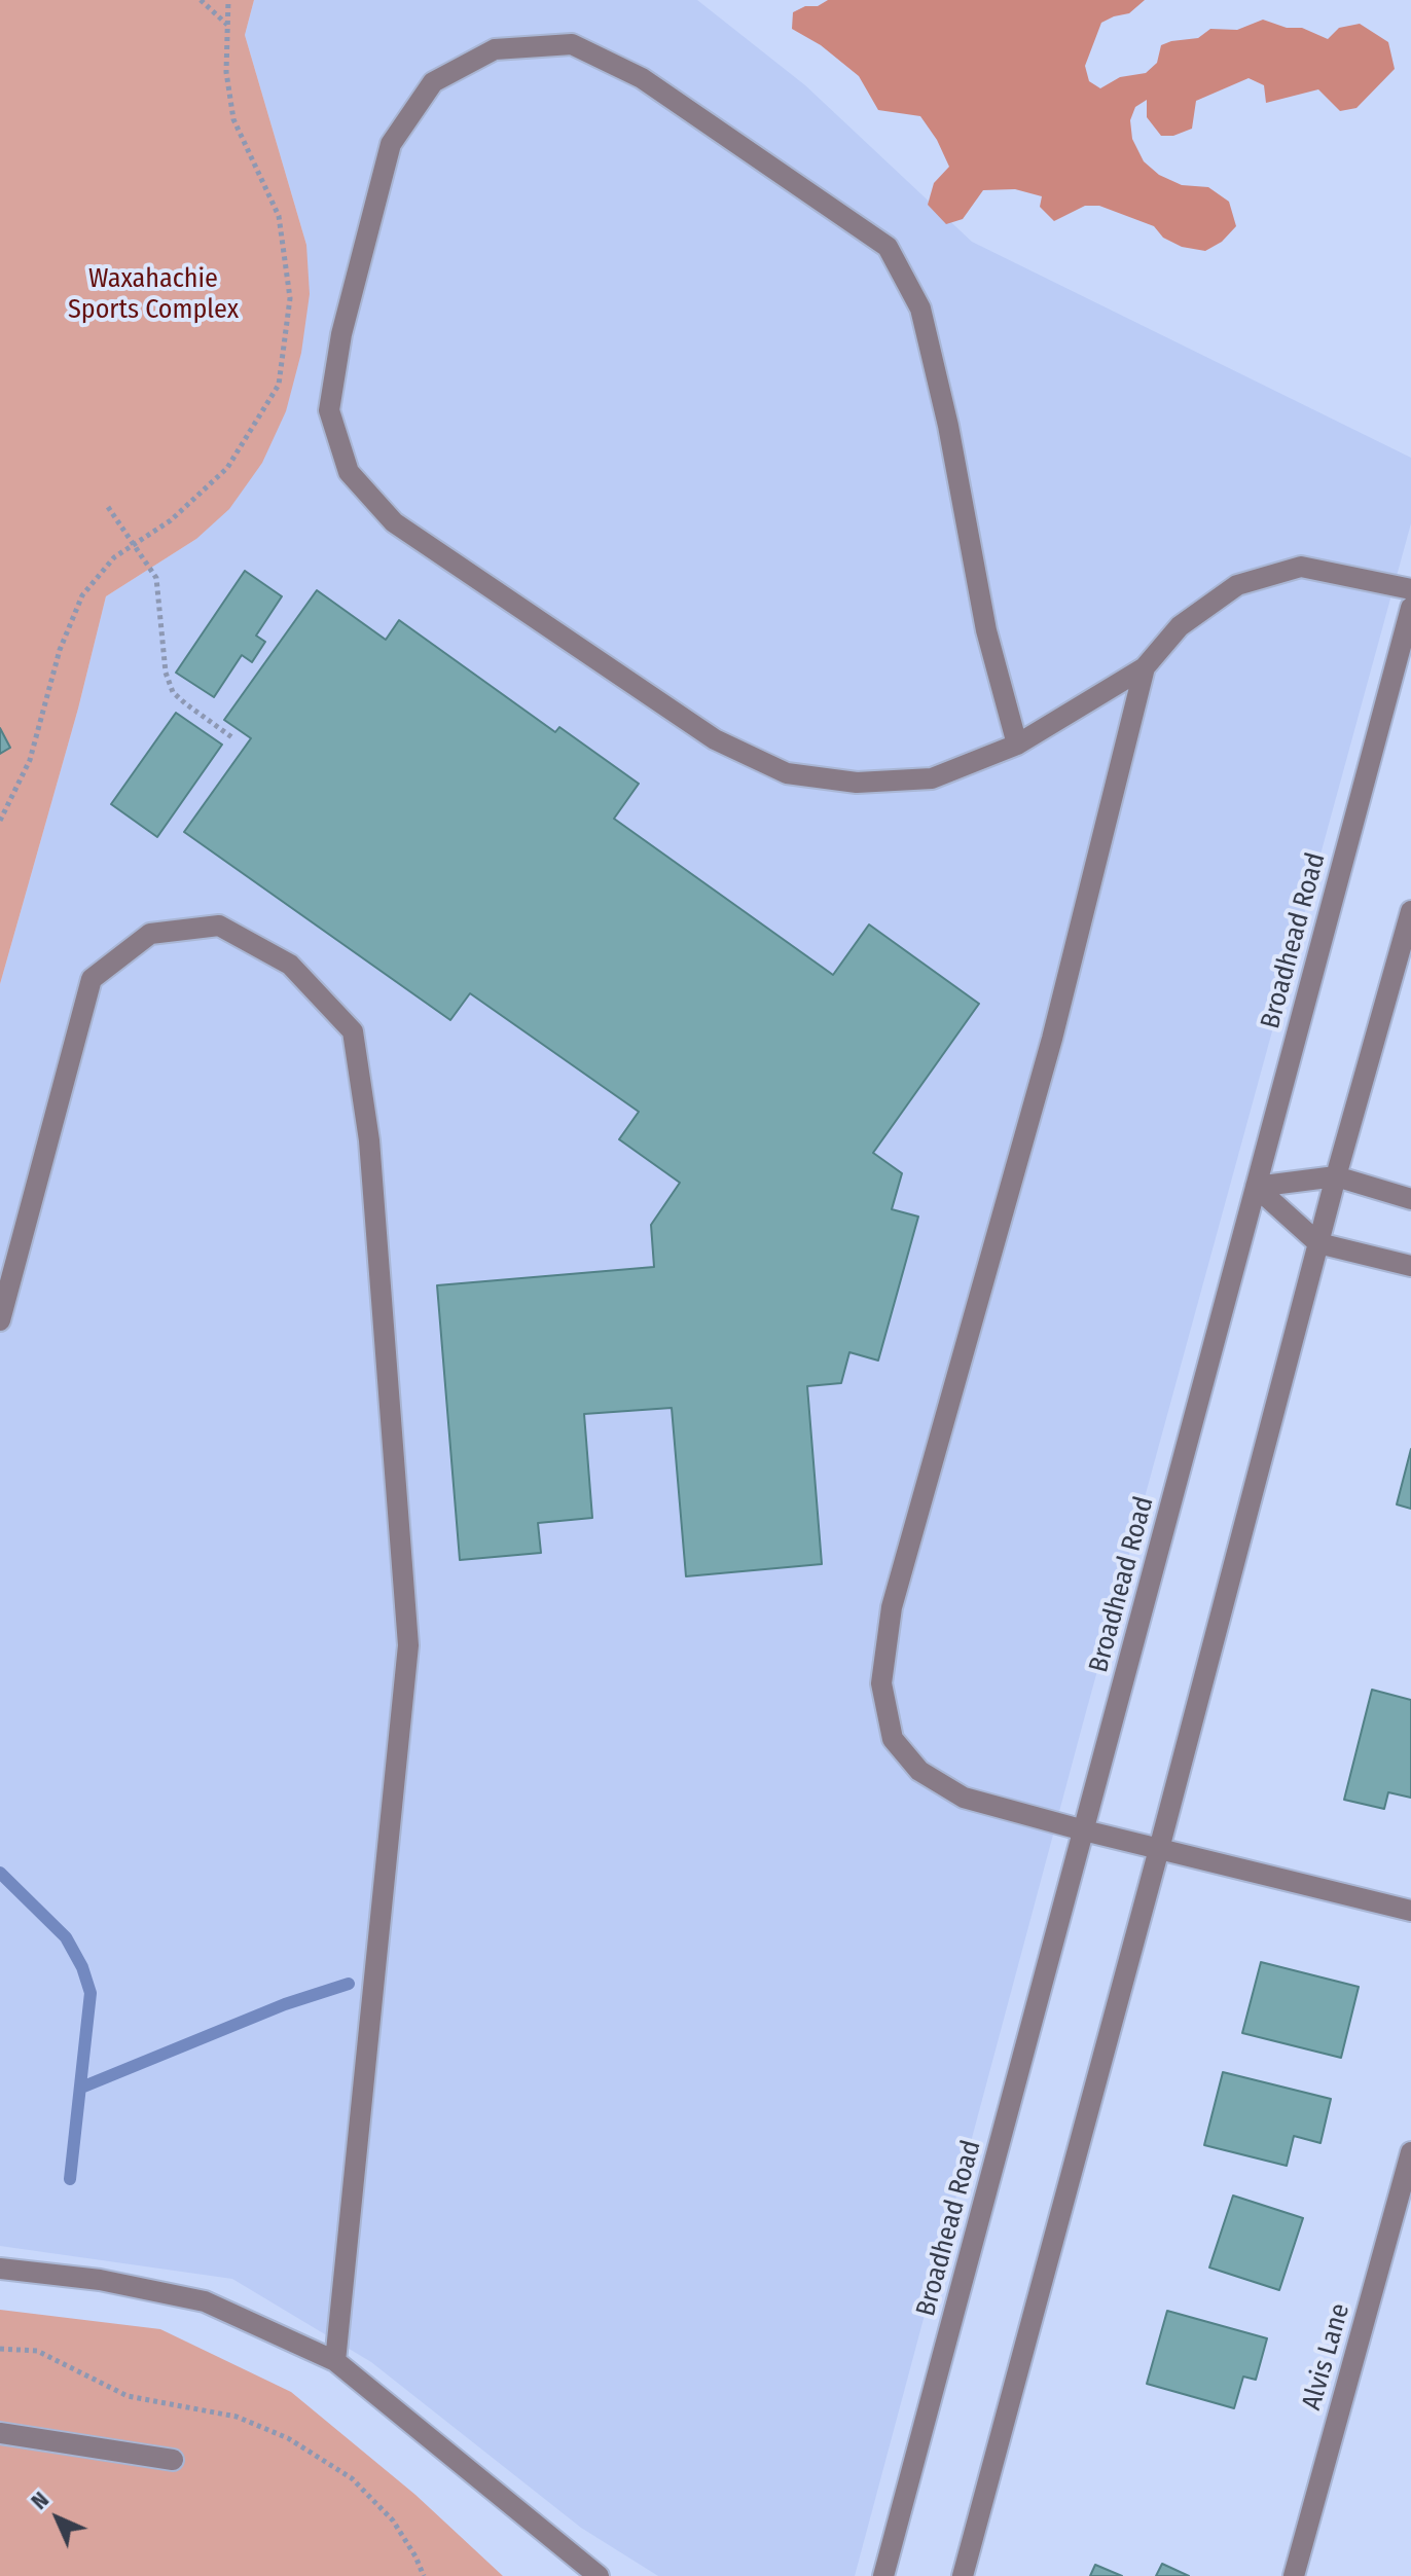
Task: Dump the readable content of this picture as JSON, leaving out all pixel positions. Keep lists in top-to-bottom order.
{
  "streets": {
    "street": ["Broadhead Road", "Alvis Lane"]
  },
  "parks": ["Waxahachie Sports Complex"],
  "north": "top left"
}
